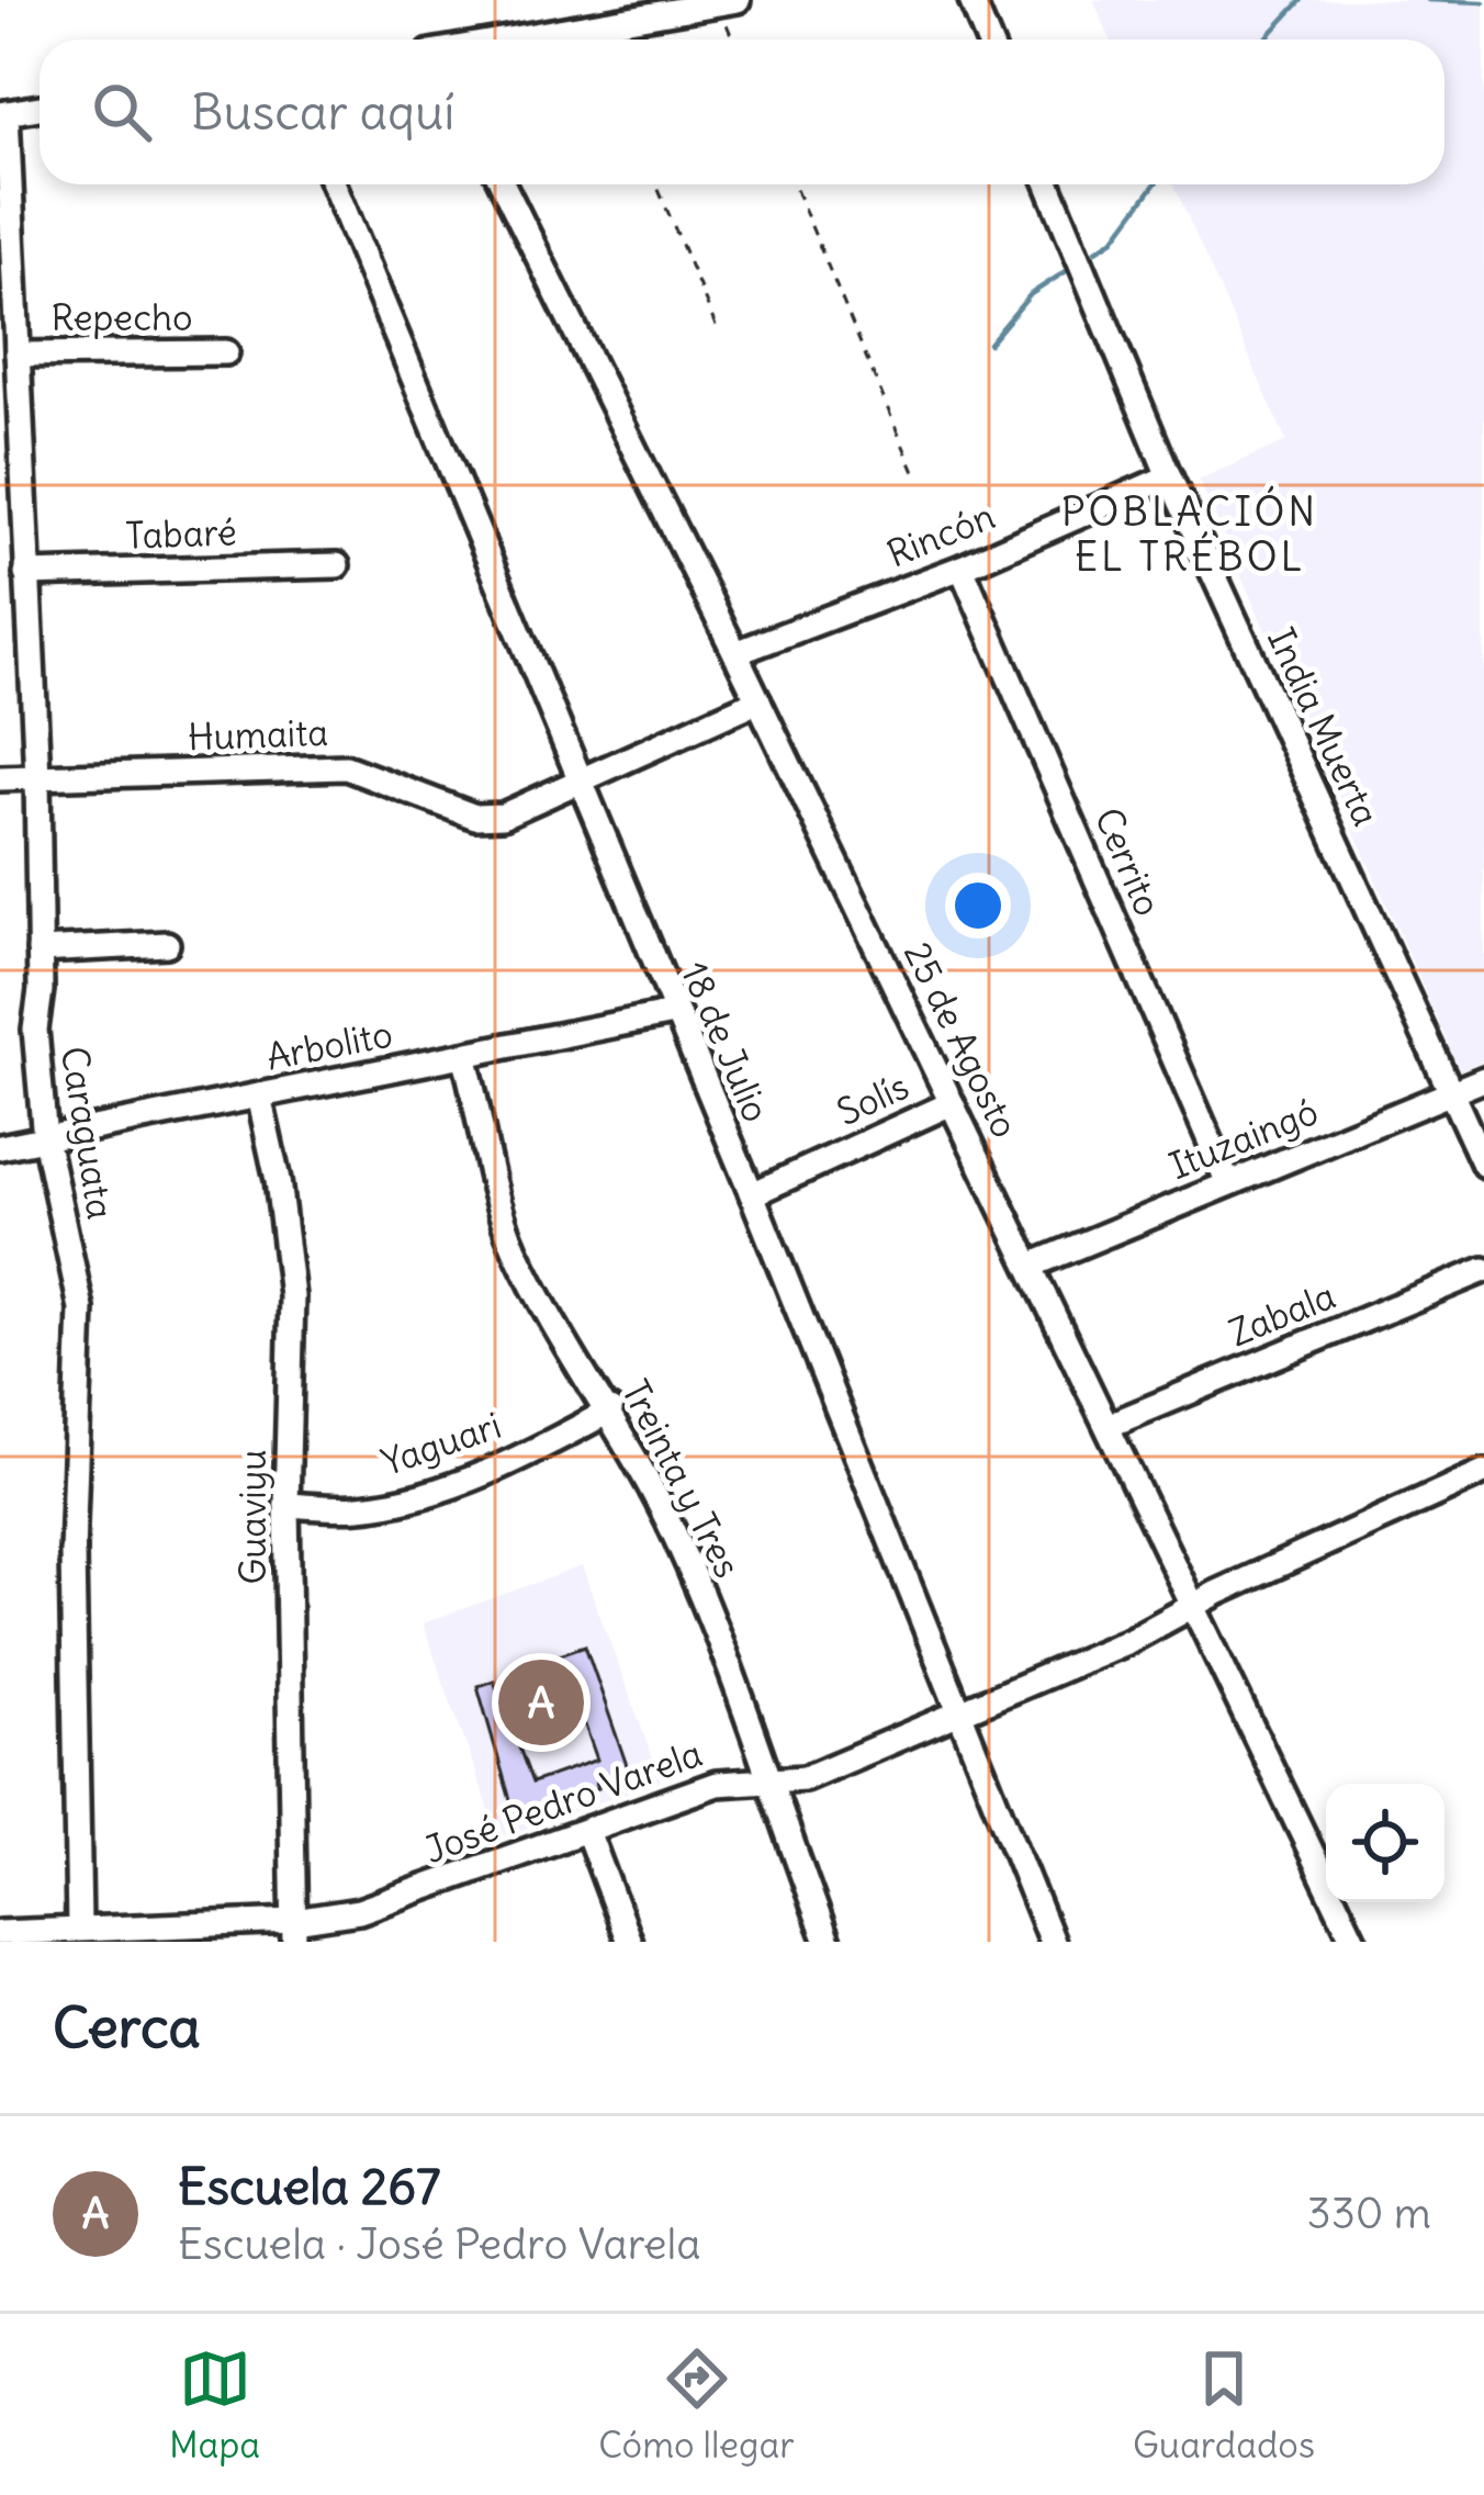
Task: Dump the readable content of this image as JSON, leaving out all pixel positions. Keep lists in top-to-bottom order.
{
  "streets": {
    "street": [
      "Repecho",
      "Tabaré",
      "Rincón",
      "India Muerta",
      "Humaita",
      "Cerrito",
      "25 de Agosto",
      "18 de Julio",
      "Arbolito",
      "Solís",
      "Caraguata",
      "Ituzaingó",
      "Zabala",
      "Yaguari",
      "Treinta y Tres",
      "Guaviyu",
      "José Pedro Varela"
    ]
  },
  "crossings": [
    ["Repecho", "Caraguata"],
    ["Tabaré", "Caraguata"],
    ["Rincón", "India Muerta"],
    ["Rincón", "Cerrito"],
    ["Rincón", "25 de Agosto"],
    ["India Muerta", "Ituzaingó"],
    ["Humaita", "18 de Julio"],
    ["Humaita", "Caraguata"],
    ["Cerrito", "Ituzaingó"],
    ["25 de Agosto", "Solís"],
    ["25 de Agosto", "Ituzaingó"],
    ["25 de Agosto", "Zabala"],
    ["25 de Agosto", "José Pedro Varela"],
    ["18 de Julio", "Arbolito"],
    ["18 de Julio", "Solís"],
    ["18 de Julio", "José Pedro Varela"],
    ["Arbolito", "Caraguata"],
    ["Arbolito", "Treinta y Tres"],
    ["Arbolito", "Guaviyu"],
    ["Caraguata", "José Pedro Varela"],
    ["Yaguari", "Treinta y Tres"],
    ["Yaguari", "Guaviyu"],
    ["Treinta y Tres", "José Pedro Varela"],
    ["Guaviyu", "José Pedro Varela"]
  ],
  "districts": ["POBLACIÓN EL TRÉBOL"],
  "page": {
    "search": "Buscar aquí",
    "pins": "A",
    "heading": "Cerca",
    "list": [
      {
        "mark": "A",
        "name": "Escuela 267",
        "note": "Escuela · José Pedro Varela",
        "value": "330 m"
      }
    ],
    "nav": ["Mapa", "Cómo llegar", "Guardados"]
  }
}
